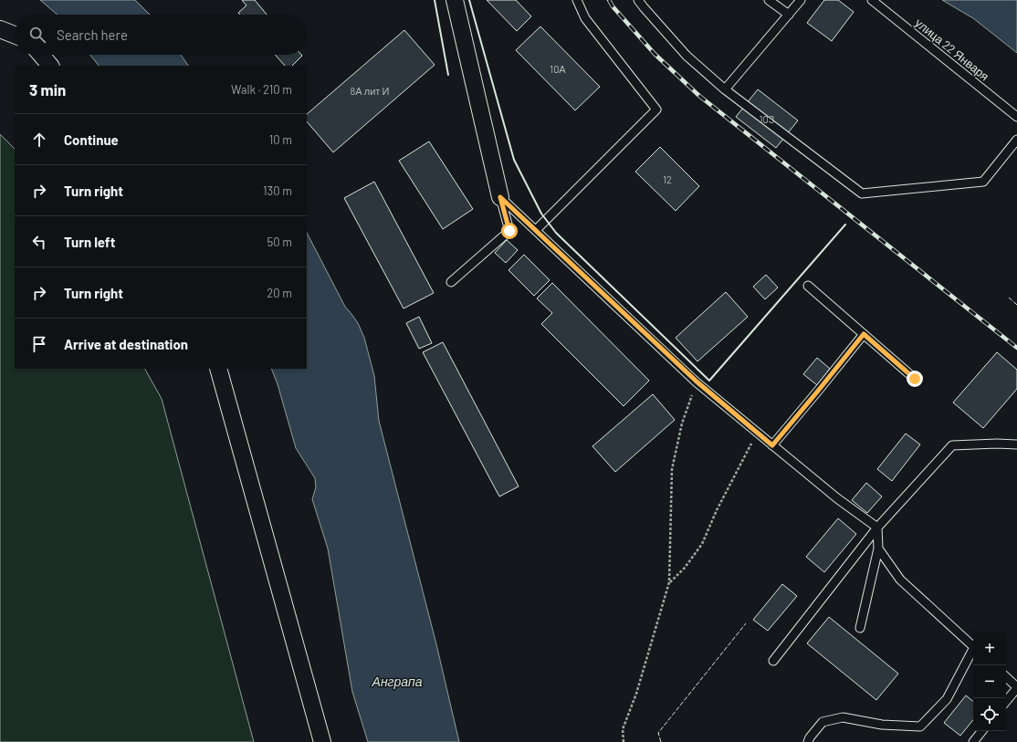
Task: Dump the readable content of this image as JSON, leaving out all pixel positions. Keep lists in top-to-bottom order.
{
  "streets": {
    "lane": ["улица 22 Января"]
  },
  "water": ["Анграпа"],
  "house_numbers": [
    "10А",
    "8А лит И",
    "10З",
    "12"
  ],
  "page": {
    "search": "Search here",
    "heading": ["3 min", "Walk · 210 m"],
    "list": [
      ["Continue", "10 m"],
      ["Turn right", "130 m"],
      ["Turn left", "50 m"],
      ["Turn right", "20 m"],
      "Arrive at destination"
    ],
    "map_buttons": ["+", "−"]
  }
}
